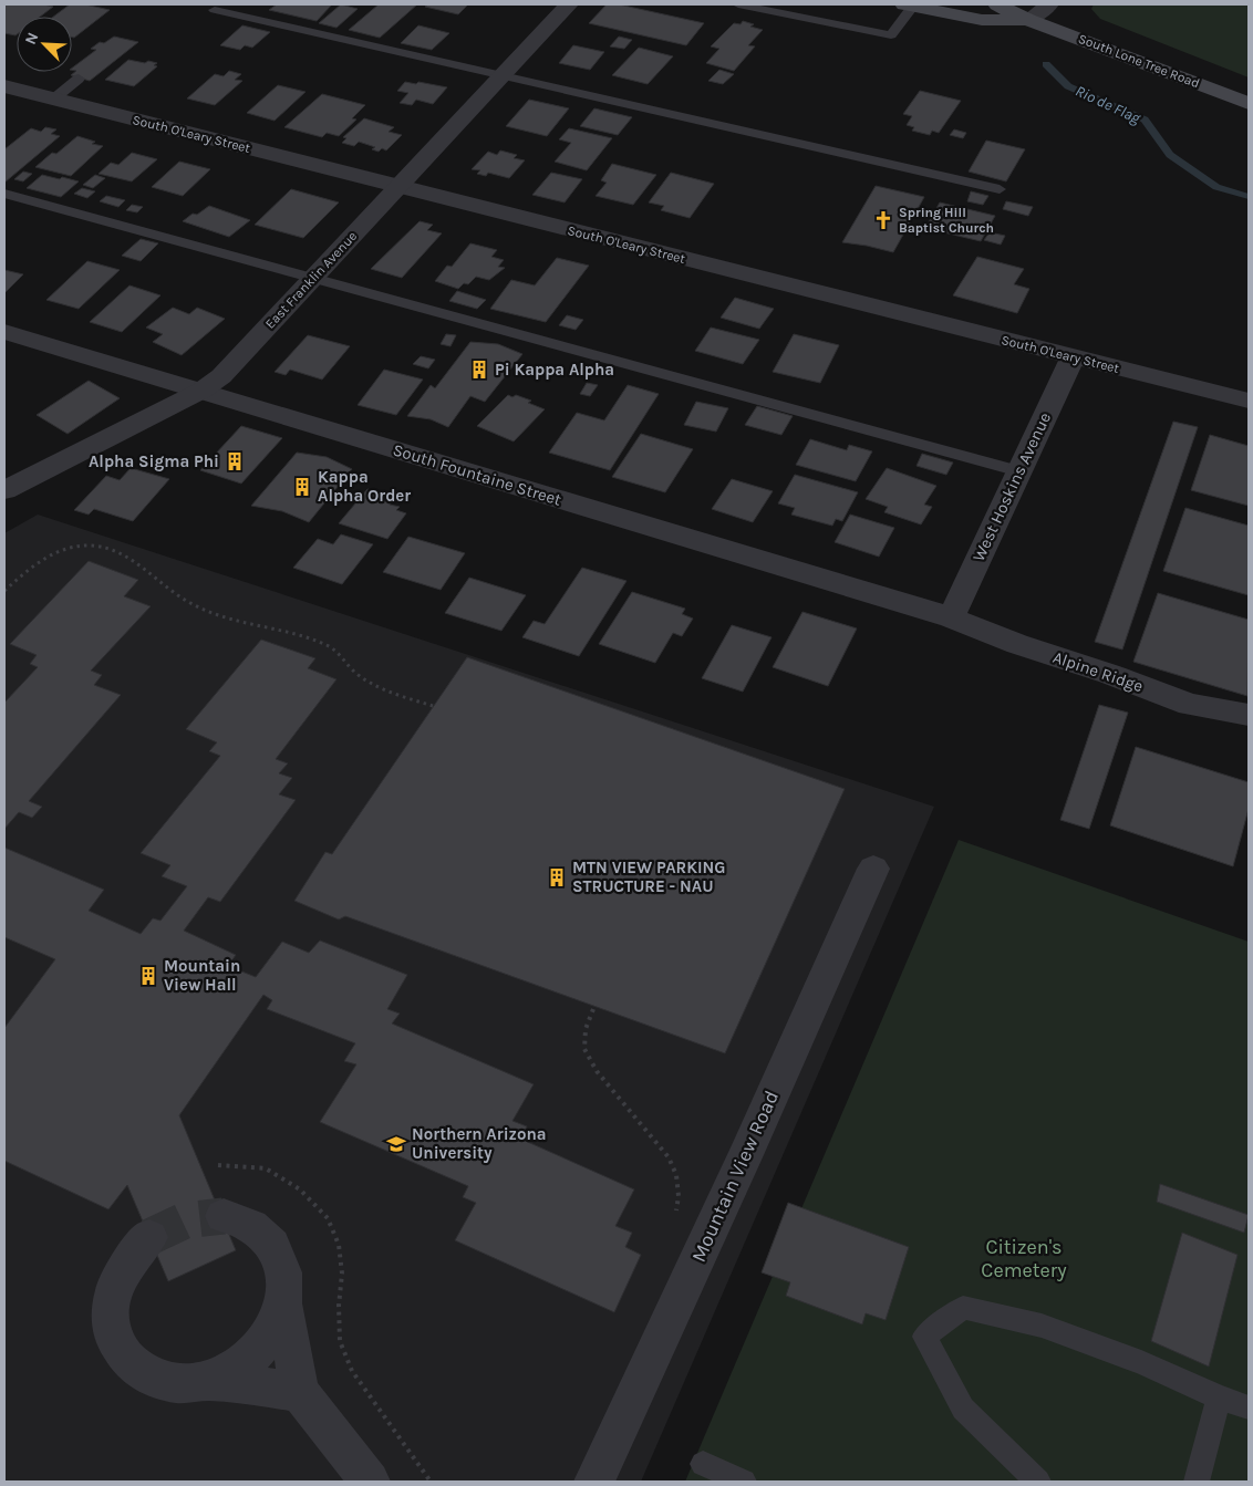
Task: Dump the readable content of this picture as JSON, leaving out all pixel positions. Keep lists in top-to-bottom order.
{
  "streets": {
    "main road": ["South Lone Tree Road"],
    "street": [
      "South O'Leary Street",
      "East Franklin Avenue",
      "South Fountaine Street",
      "West Hoskins Avenue",
      "Alpine Ridge",
      "Mountain View Road"
    ]
  },
  "crossings": [
    ["South O'Leary Street", "East Franklin Avenue"],
    ["South O'Leary Street", "West Hoskins Avenue"],
    ["East Franklin Avenue", "South Fountaine Street"],
    ["South Fountaine Street", "West Hoskins Avenue"],
    ["South Fountaine Street", "Alpine Ridge"],
    ["West Hoskins Avenue", "Alpine Ridge"]
  ],
  "water": ["Rio de Flag"],
  "parks": ["Citizen's Cemetery"],
  "places": {
    "church": ["Spring Hill Baptist Church"],
    "building": [
      "Pi Kappa Alpha",
      "Alpha Sigma Phi",
      "Kappa Alpha Order",
      "MTN VIEW PARKING STRUCTURE - NAU",
      "Mountain View Hall"
    ],
    "school or university": ["Northern Arizona University"]
  },
  "north": "top left"
}
